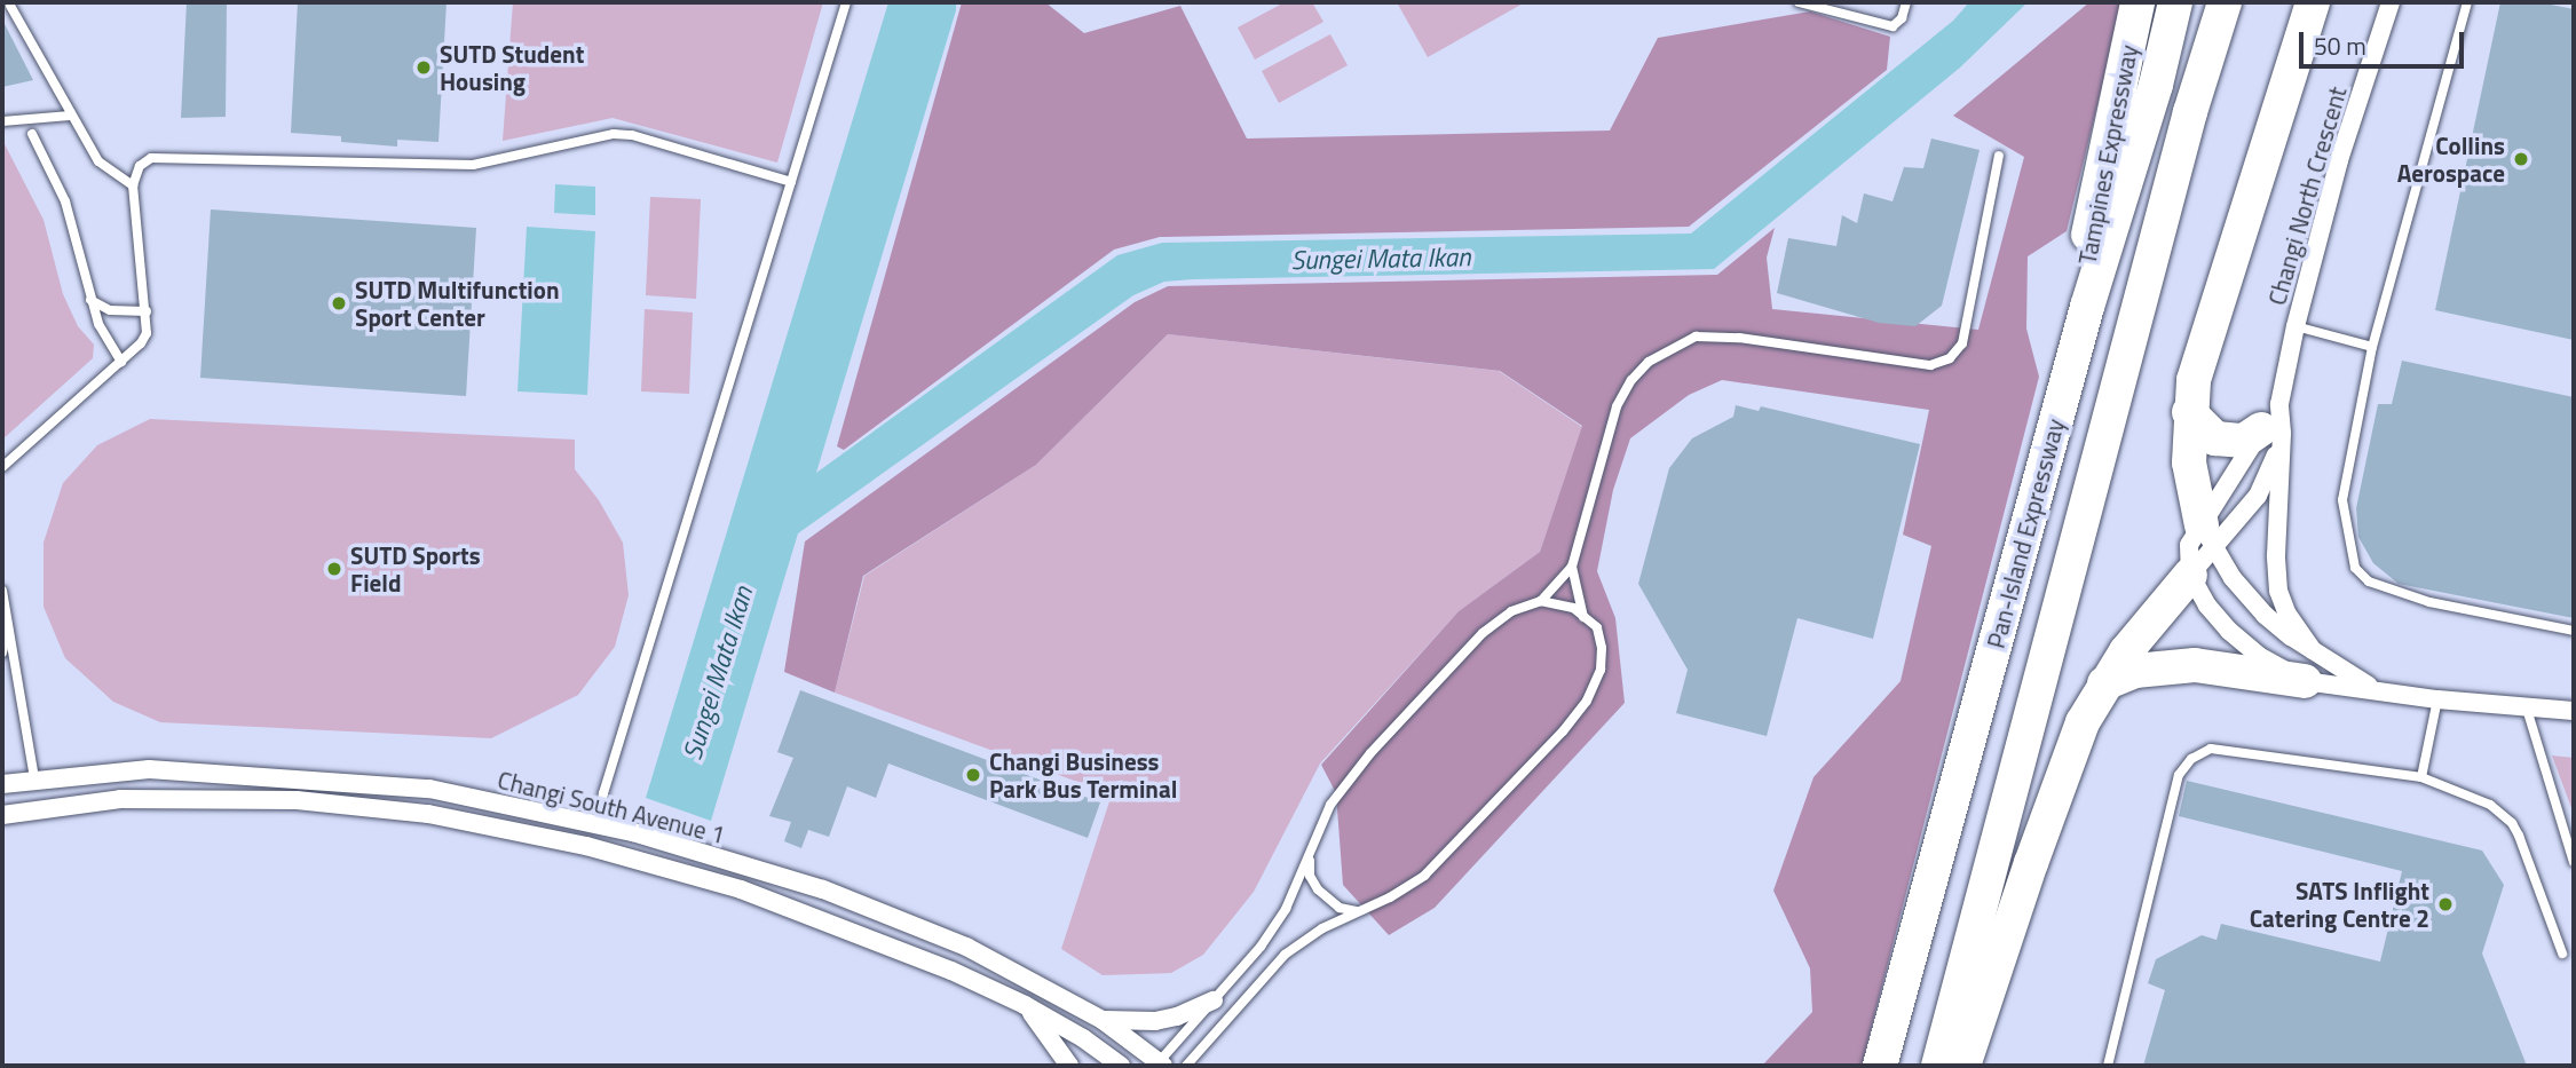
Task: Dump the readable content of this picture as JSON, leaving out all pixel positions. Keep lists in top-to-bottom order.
{
  "streets": {
    "highway": ["Tampines Expressway", "Pan-Island Expressway"],
    "street": ["Changi North Crescent", "Changi South Avenue 1"]
  },
  "crossings": [
    ["Tampines Expressway", "Pan-Island Expressway"]
  ],
  "water": ["Sungei Mata Ikan"],
  "places": [
    "SUTD Student Housing",
    "Collins Aerospace",
    "SUTD Multifunction Sport Center",
    "SUTD Sports Field",
    "Changi Business Park Bus Terminal",
    "SATS Inflight Catering Centre 2"
  ],
  "scale_bar": "50 m"
}
